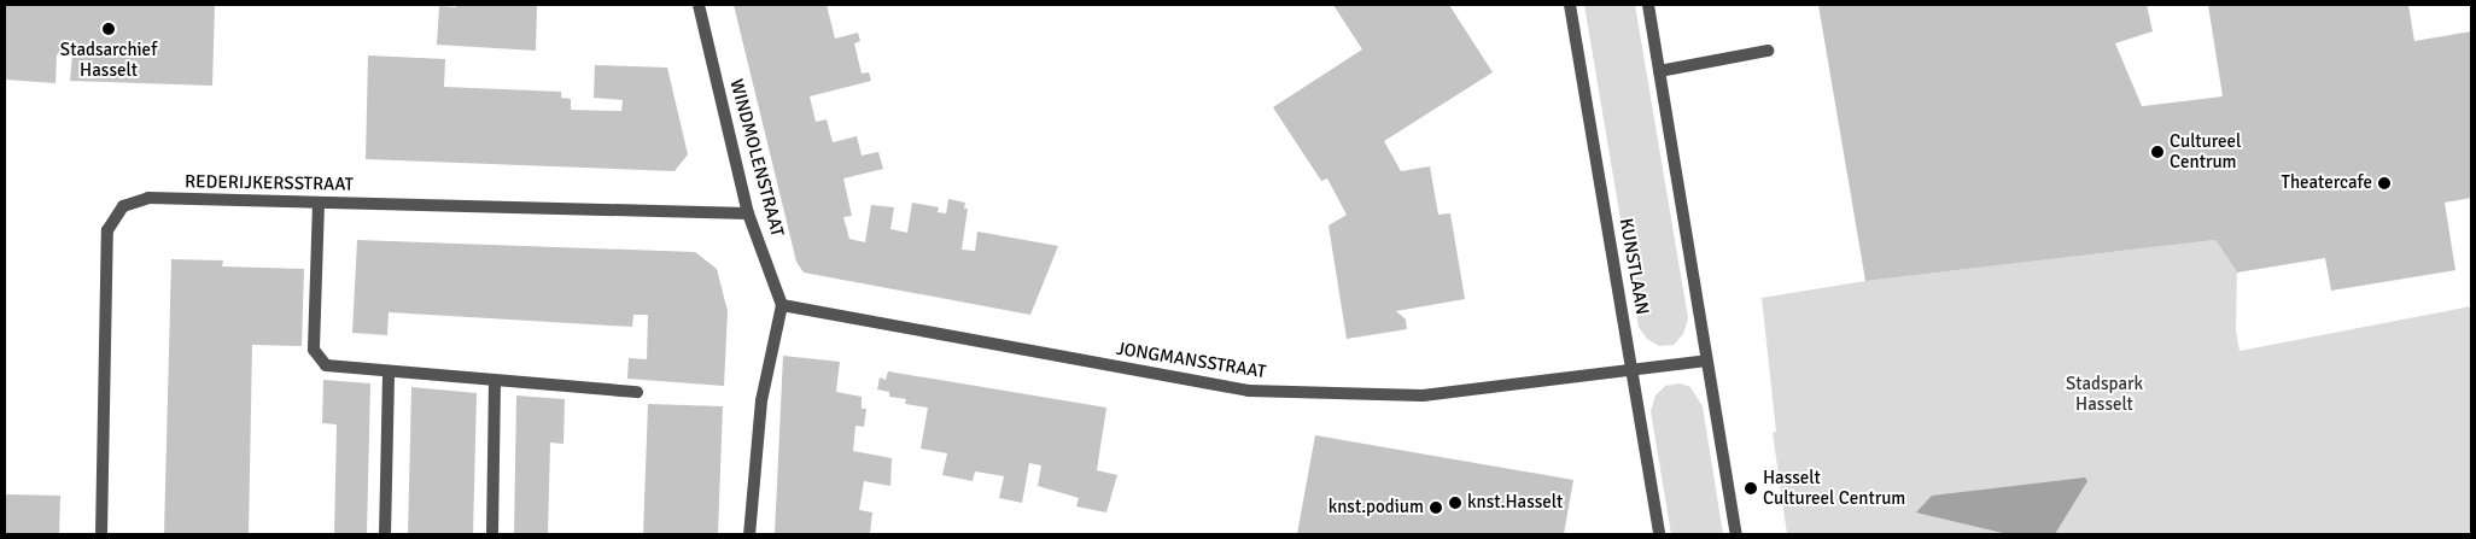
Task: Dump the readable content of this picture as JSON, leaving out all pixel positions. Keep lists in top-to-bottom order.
{
  "streets": {
    "street": [
      "WINDMOLENSTRAAT",
      "REDERIJKERSSTRAAT",
      "KUNSTLAAN",
      "JONGMANSSTRAAT"
    ]
  },
  "crossings": [
    ["WINDMOLENSTRAAT", "REDERIJKERSSTRAAT"],
    ["WINDMOLENSTRAAT", "JONGMANSSTRAAT"],
    ["KUNSTLAAN", "JONGMANSSTRAAT"]
  ],
  "parks": ["Stadspark Hasselt"],
  "places": [
    "Stadsarchief Hasselt",
    "Cultureel Centrum",
    "Theatercafe",
    "Hasselt Cultureel Centrum",
    "knst.Hasselt",
    "knst.podium"
  ]
}
